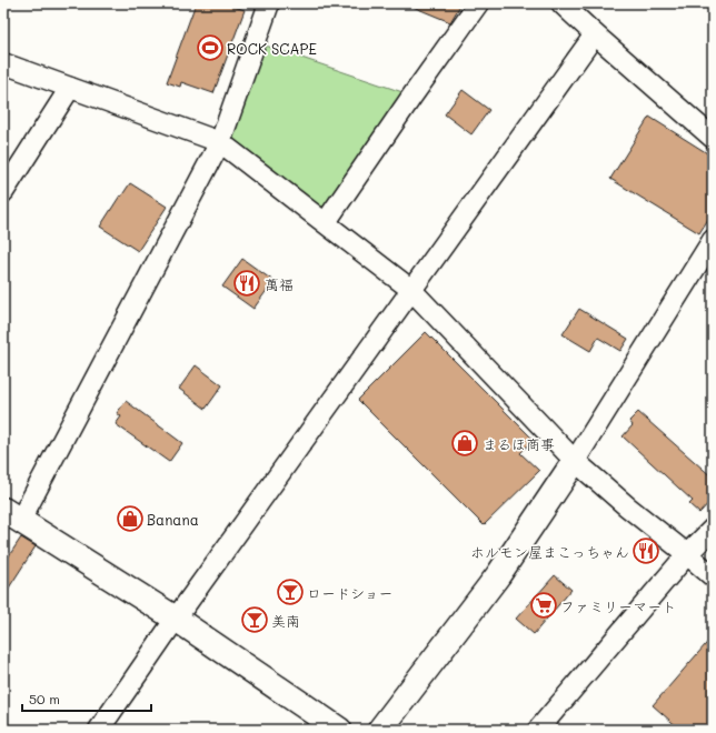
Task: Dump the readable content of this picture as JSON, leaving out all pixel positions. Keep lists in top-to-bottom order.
{
  "places": {
    "sports": ["ROCK SCAPE"],
    "restaurant": ["萬福", "ホルモン屋まこっちゃん"],
    "shop": ["まるほ商事", "Banana"],
    "bar": ["ロードショー", "美南"],
    "supermarket": ["ファミリーマート"]
  },
  "scale_bar": "50 m"
}
